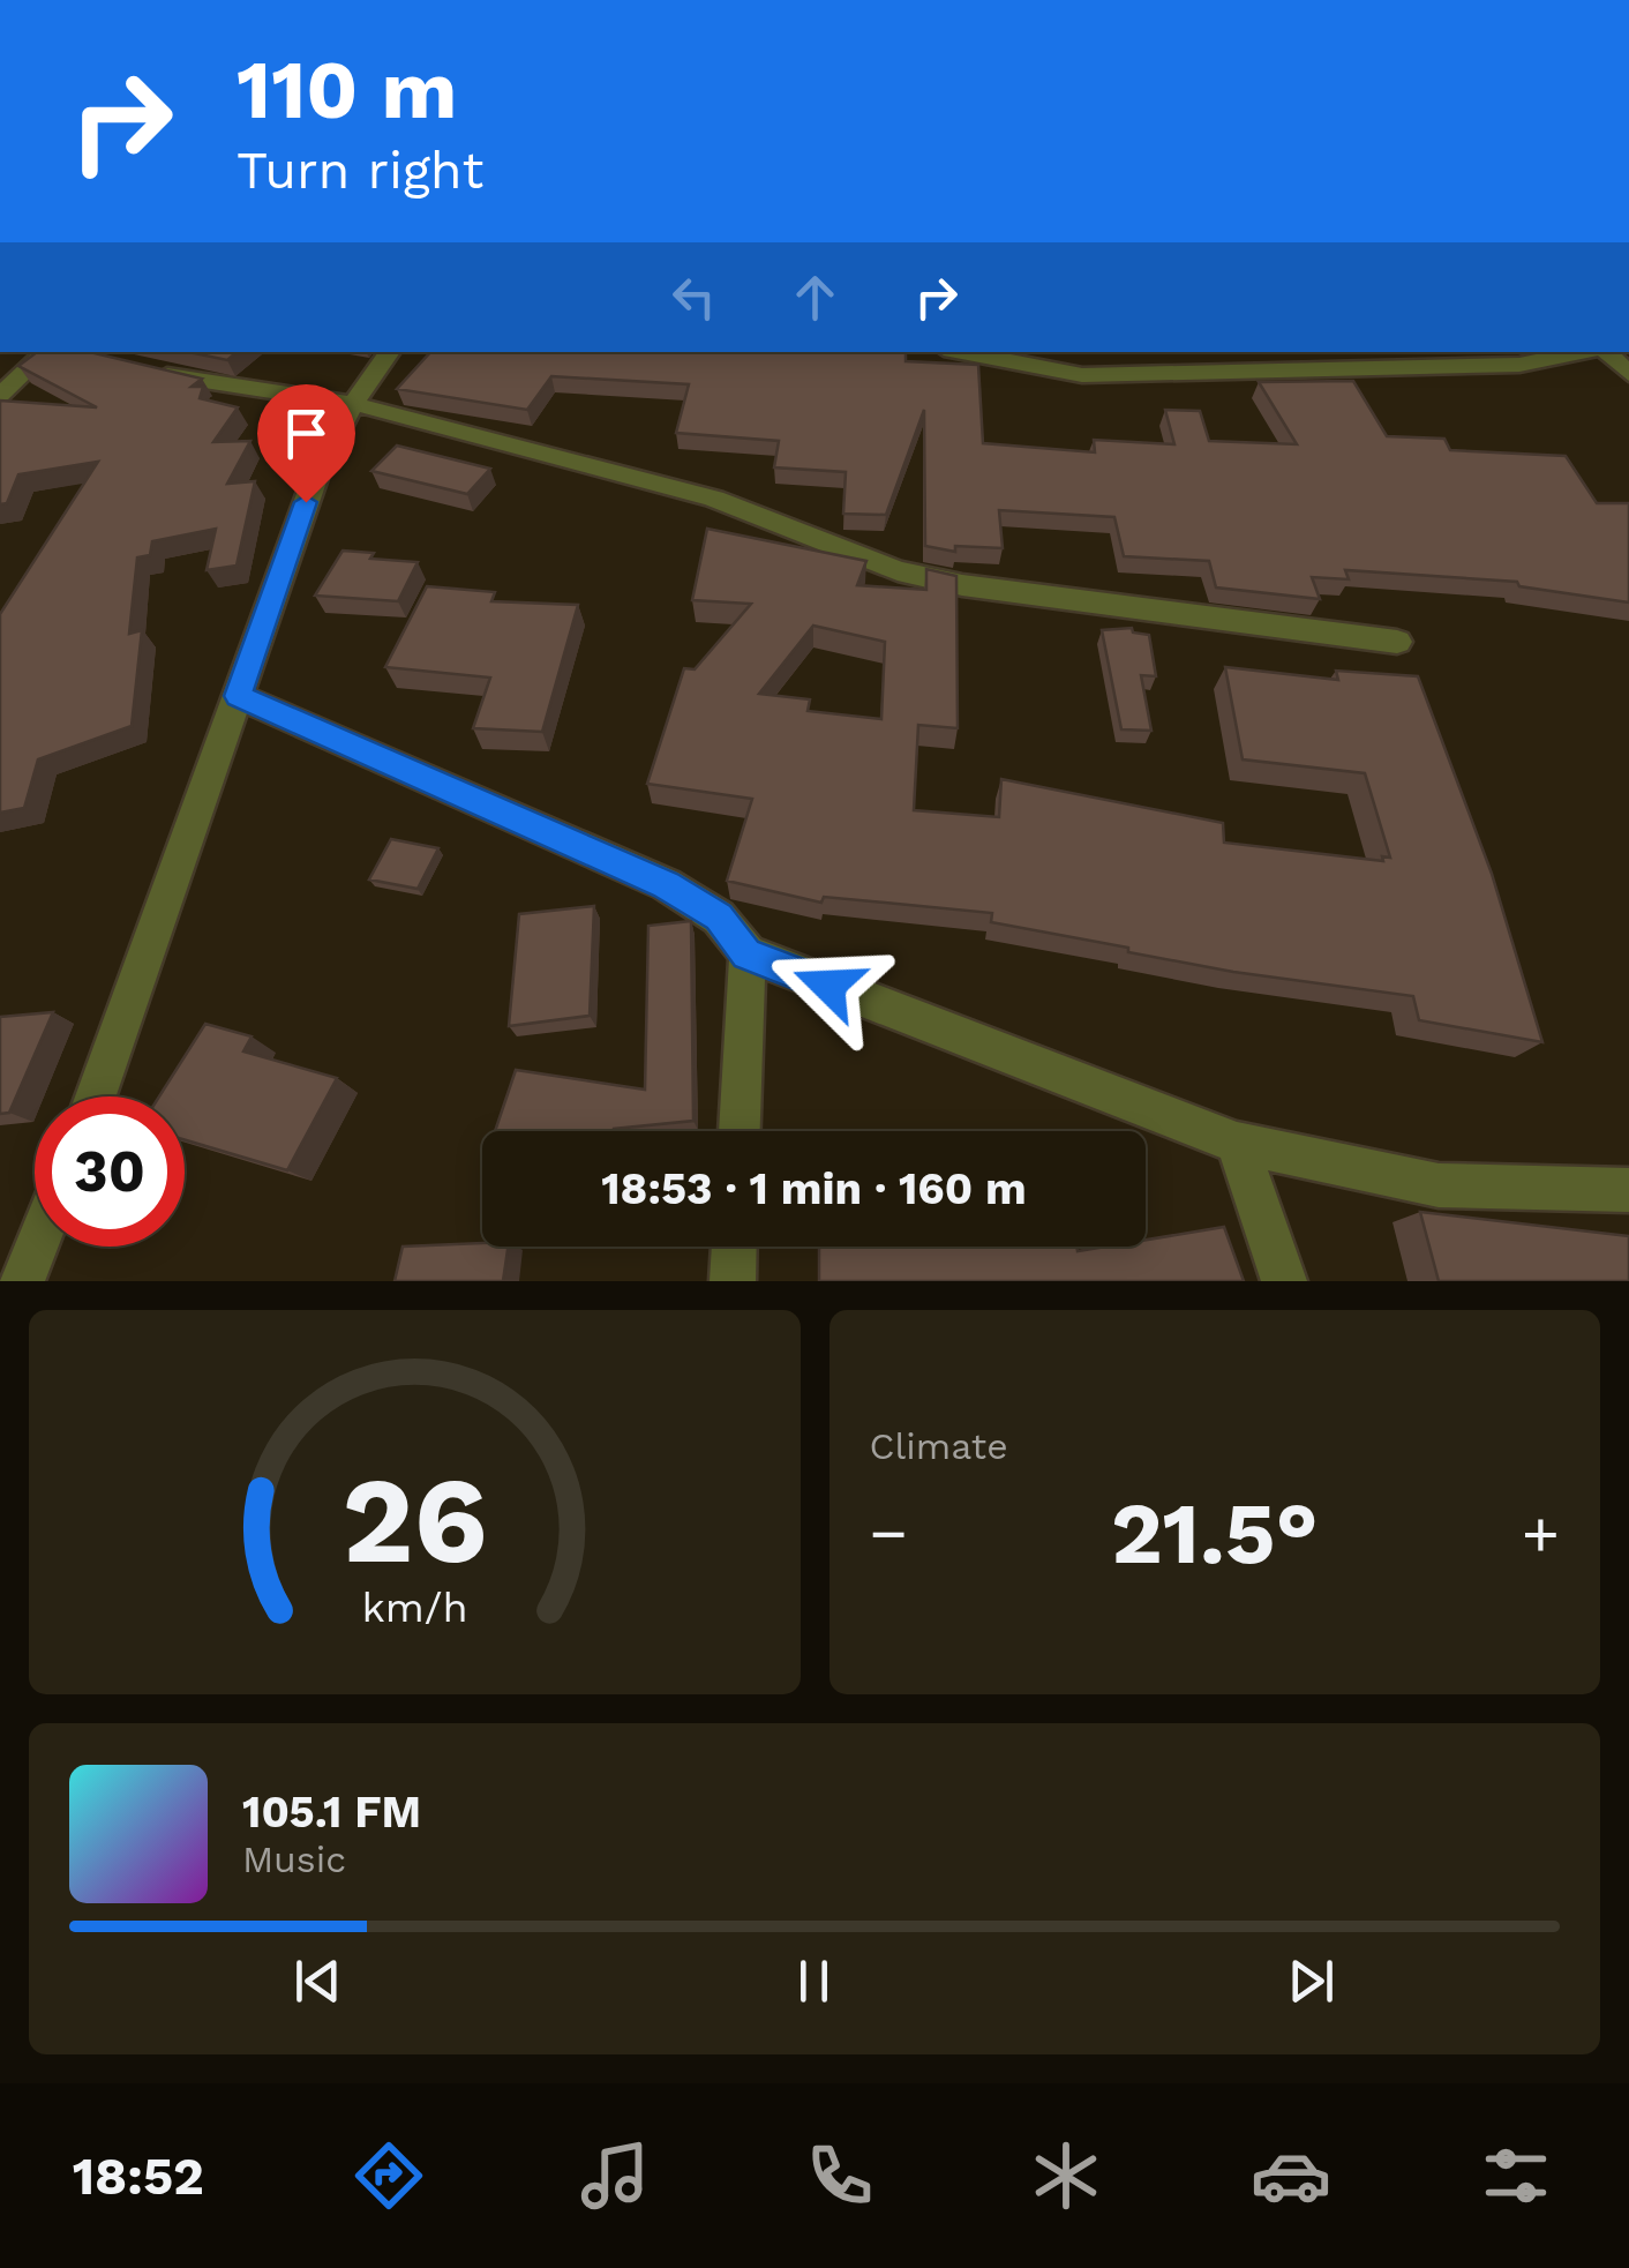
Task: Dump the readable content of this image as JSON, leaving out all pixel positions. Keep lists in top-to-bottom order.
{
  "page": {
    "turn": ["110 m", "Turn right"],
    "limit": "30",
    "trip": "18:53 · 1 min · 160 m",
    "tile": "Climate",
    "heat": ["−", "21.5°", "+"],
    "song": ["105.1 FM", "Music"],
    "tabs": "18:52",
    "gauge": ["26", "km/h"]
  }
}
